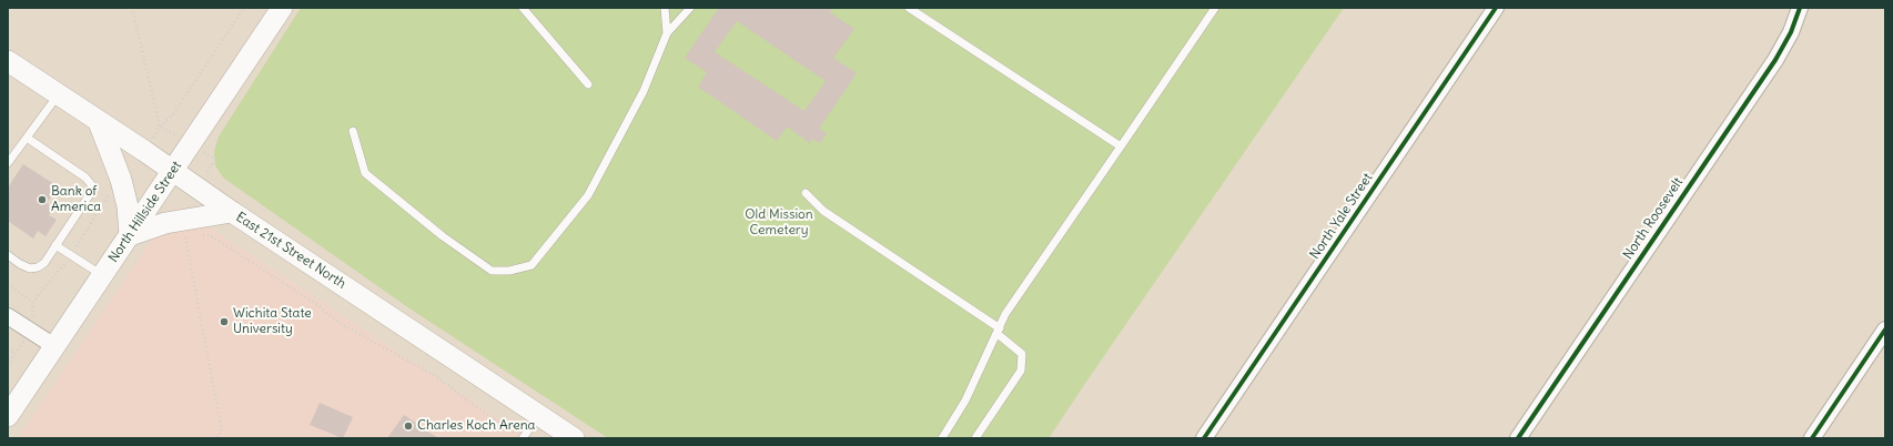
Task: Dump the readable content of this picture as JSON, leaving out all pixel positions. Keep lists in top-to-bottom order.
{
  "streets": {
    "main road": ["North Hillside Street", "East 21st Street North"],
    "street": ["North Yale Street", "North Roosevelt"]
  },
  "crossings": [
    ["North Hillside Street", "East 21st Street North"]
  ],
  "parks": ["Old Mission Cemetery"],
  "places": ["Bank of America", "Wichita State University", "Charles Koch Arena"]
}
